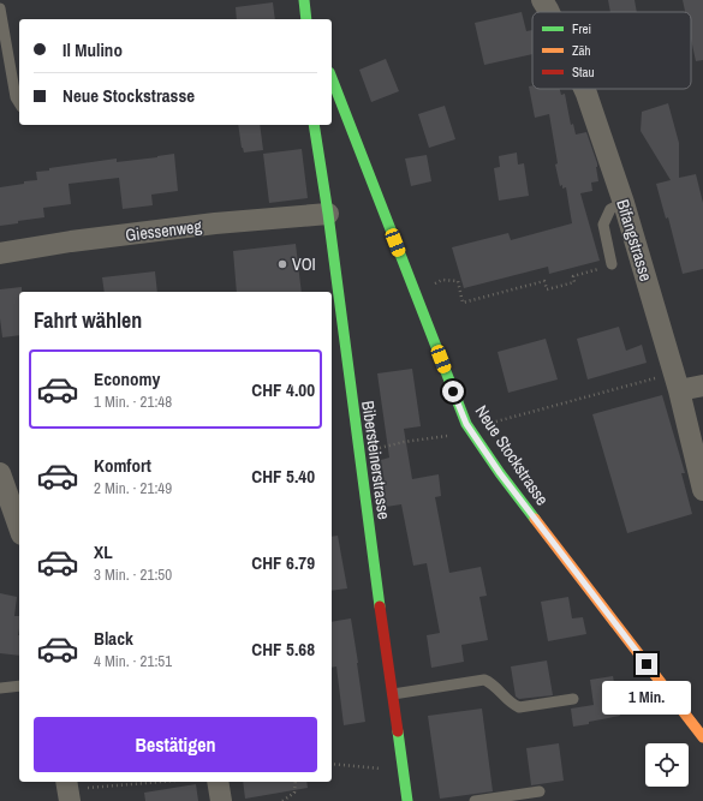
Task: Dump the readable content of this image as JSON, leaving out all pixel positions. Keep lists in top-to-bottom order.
{
  "streets": {
    "street": [
      "Giessenweg",
      "Bifangstrasse",
      "Neue Stockstrasse",
      "Bibersteinerstrasse"
    ]
  },
  "crossings": [
    ["Giessenweg", "Bibersteinerstrasse"]
  ],
  "places": ["VOI"],
  "legend": ["Frei", "Zäh", "Stau"],
  "page": {
    "banner": ["Il Mulino", "Neue Stockstrasse"],
    "heading": "Fahrt wählen",
    "list": [
      {
        "name": "Economy",
        "note": "1 Min. · 21:48",
        "value": "CHF 4.00"
      },
      {
        "name": "Komfort",
        "note": "2 Min. · 21:49",
        "value": "CHF 5.40"
      },
      {
        "name": "XL",
        "note": "3 Min. · 21:50",
        "value": "CHF 6.79"
      },
      {
        "name": "Black",
        "note": "4 Min. · 21:51",
        "value": "CHF 5.68"
      }
    ],
    "bubble": "1 Min.",
    "buttons": "Bestätigen"
  }
}
